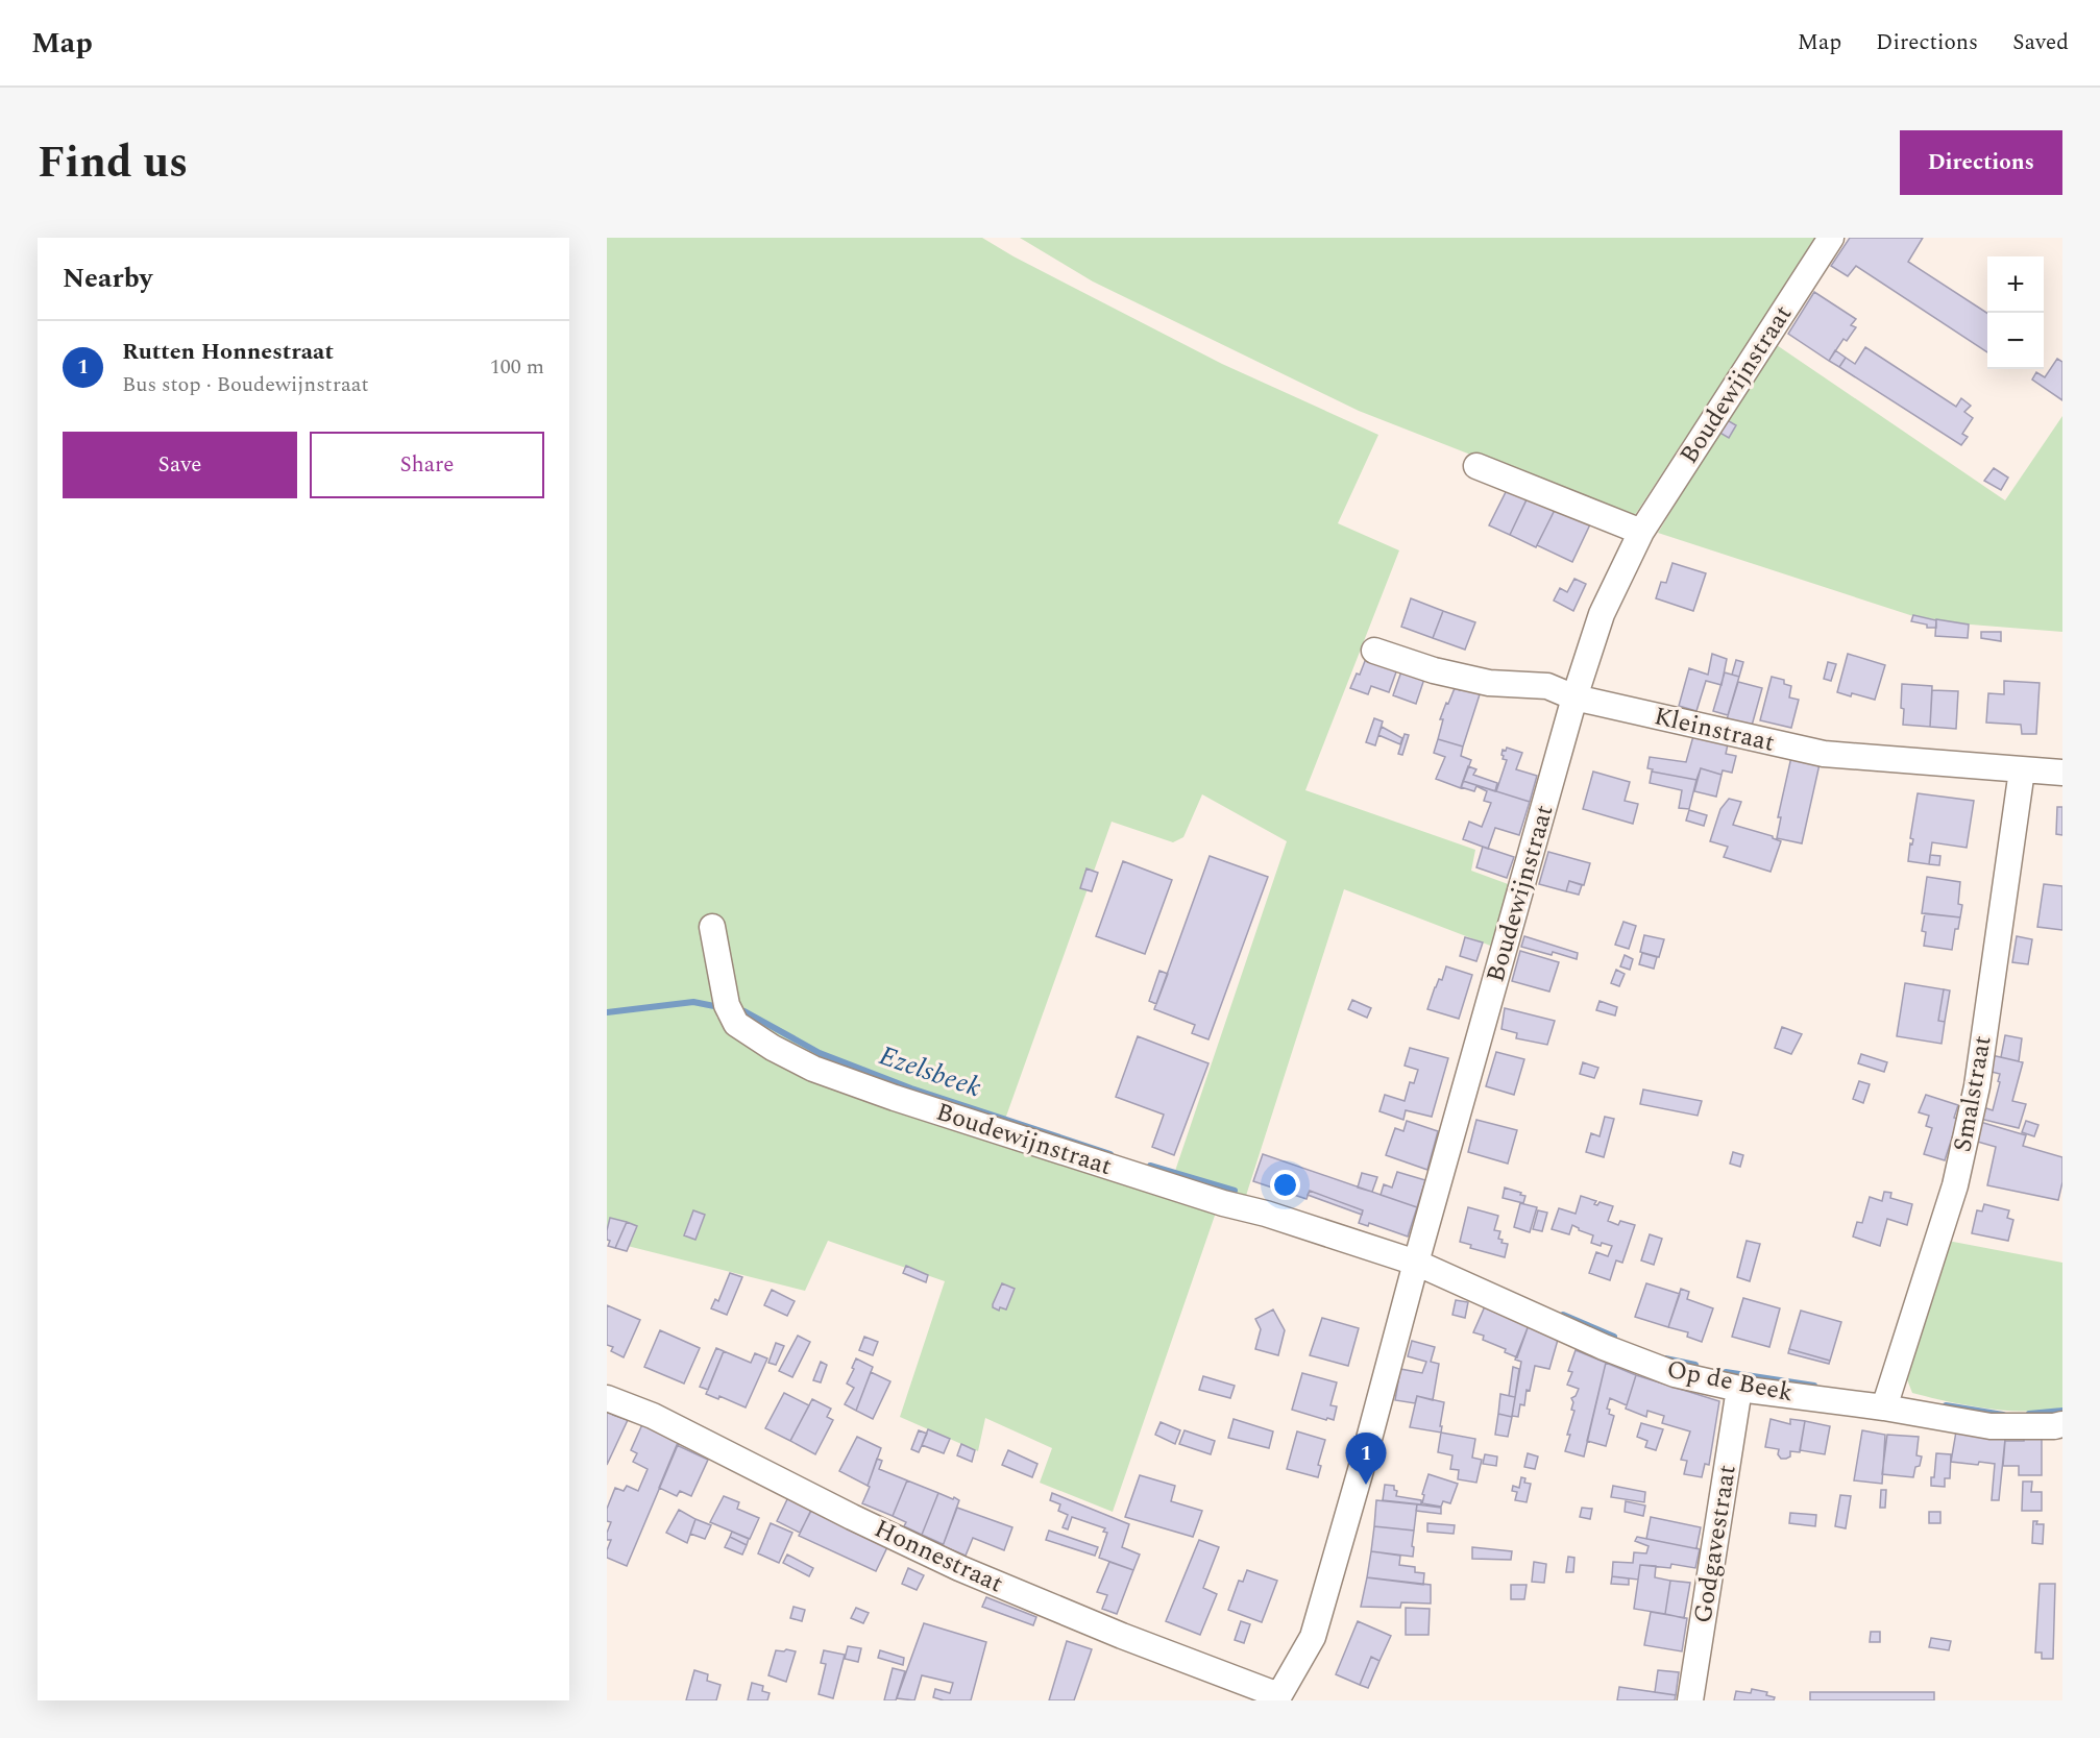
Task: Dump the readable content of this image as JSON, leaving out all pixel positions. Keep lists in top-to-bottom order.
{
  "streets": {
    "street": [
      "Boudewijnstraat",
      "Kleinstraat",
      "Smalstraat",
      "Op de Beek",
      "Godgavestraat",
      "Honnestraat"
    ]
  },
  "crossings": [
    ["Boudewijnstraat", "Kleinstraat"],
    ["Boudewijnstraat", "Op de Beek"],
    ["Boudewijnstraat", "Honnestraat"],
    ["Kleinstraat", "Smalstraat"],
    ["Smalstraat", "Op de Beek"],
    ["Op de Beek", "Godgavestraat"]
  ],
  "water": ["Ezelsbeek"],
  "page": {
    "header": "Map",
    "nav": ["Map", "Directions", "Saved"],
    "title": "Find us",
    "buttons": [
      "Directions",
      ["Save", "Share"]
    ],
    "heading": "Nearby",
    "map_buttons": ["+", "−"],
    "list": [
      {
        "mark": "1",
        "name": "Rutten Honnestraat",
        "note": "Bus stop · Boudewijnstraat",
        "value": "100 m"
      }
    ],
    "pins": "1"
  }
}
